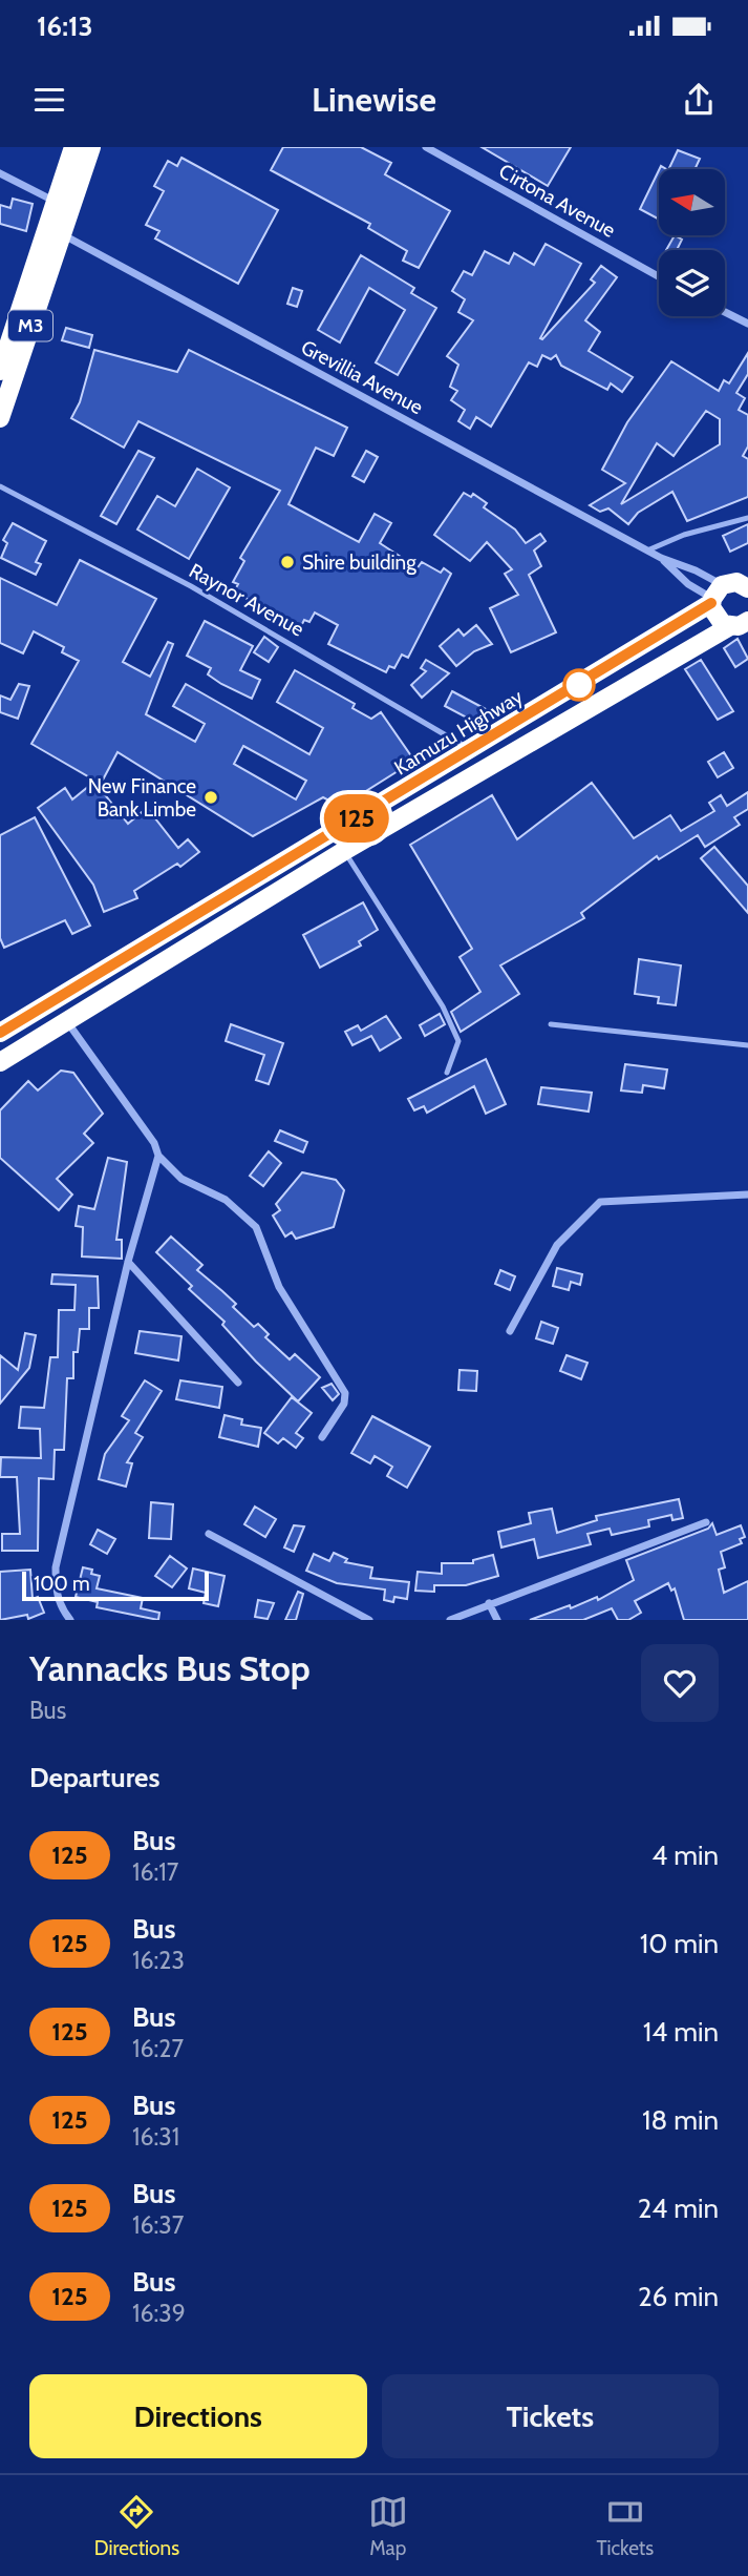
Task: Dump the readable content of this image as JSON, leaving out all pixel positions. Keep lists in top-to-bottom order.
{
  "streets": {
    "highway": ["M3", "Kamuzu Highway"],
    "street": ["Cirtona Avenue", "Grevillia Avenue"],
    "lane": ["Raynor Avenue"]
  },
  "crossings": [
    ["M3", "Grevillia Avenue"],
    ["Grevillia Avenue", "Kamuzu Highway"],
    ["Raynor Avenue", "Kamuzu Highway"]
  ],
  "places": ["Shire building", "New Finance Bank Limbe"],
  "lines": ["bus line 125"],
  "scale_bar": "100 m",
  "north": "left",
  "page": {
    "status": "16:13",
    "header": "Linewise",
    "on_map": "125",
    "scale": "100 m",
    "heading": [
      ["Yannacks Bus Stop", "Bus"],
      "Departures"
    ],
    "list": [
      {
        "mark": "125",
        "name": "Bus",
        "note": "16:17",
        "value": "4 min"
      },
      {
        "mark": "125",
        "name": "Bus",
        "note": "16:23",
        "value": "10 min"
      },
      {
        "mark": "125",
        "name": "Bus",
        "note": "16:27",
        "value": "14 min"
      },
      {
        "mark": "125",
        "name": "Bus",
        "note": "16:31",
        "value": "18 min"
      },
      {
        "mark": "125",
        "name": "Bus",
        "note": "16:37",
        "value": "24 min"
      },
      {
        "mark": "125",
        "name": "Bus",
        "note": "16:39",
        "value": "26 min"
      }
    ],
    "buttons": ["Directions", "Tickets"],
    "tabs": ["Directions", "Map", "Tickets"]
  }
}
